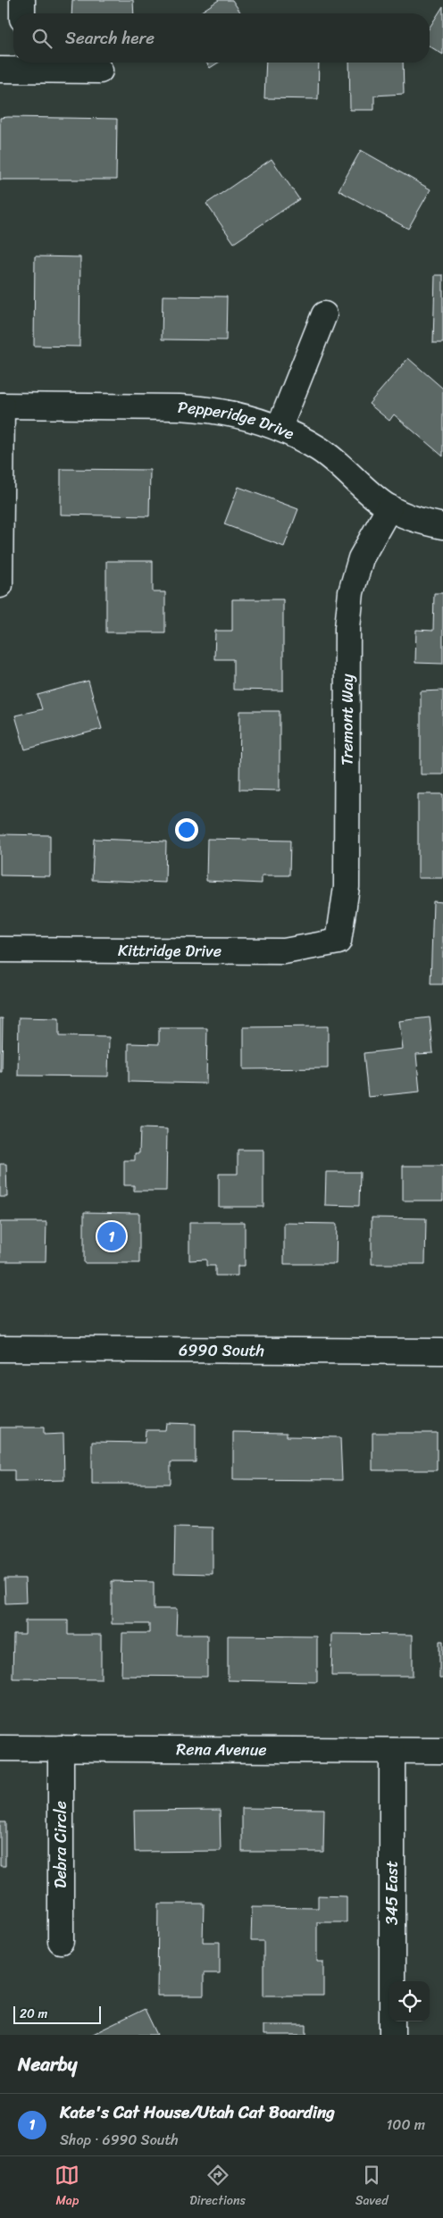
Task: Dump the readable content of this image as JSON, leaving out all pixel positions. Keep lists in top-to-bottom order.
{
  "streets": {
    "street": [
      "Pepperidge Drive",
      "Tremont Way",
      "Kittridge Drive",
      "6990 South",
      "Rena Avenue",
      "Debra Circle",
      "345 East"
    ]
  },
  "crossings": [
    ["Pepperidge Drive", "Tremont Way"],
    ["Tremont Way", "Kittridge Drive"],
    ["Rena Avenue", "Debra Circle"],
    ["Rena Avenue", "345 East"]
  ],
  "scale_bar": "20 m",
  "page": {
    "search": "Search here",
    "pins": "1",
    "scale": "20 m",
    "heading": "Nearby",
    "list": [
      {
        "mark": "1",
        "name": "Kate's Cat House/Utah Cat Boarding",
        "note": "Shop · 6990 South",
        "value": "100 m"
      }
    ],
    "nav": ["Map", "Directions", "Saved"]
  }
}
